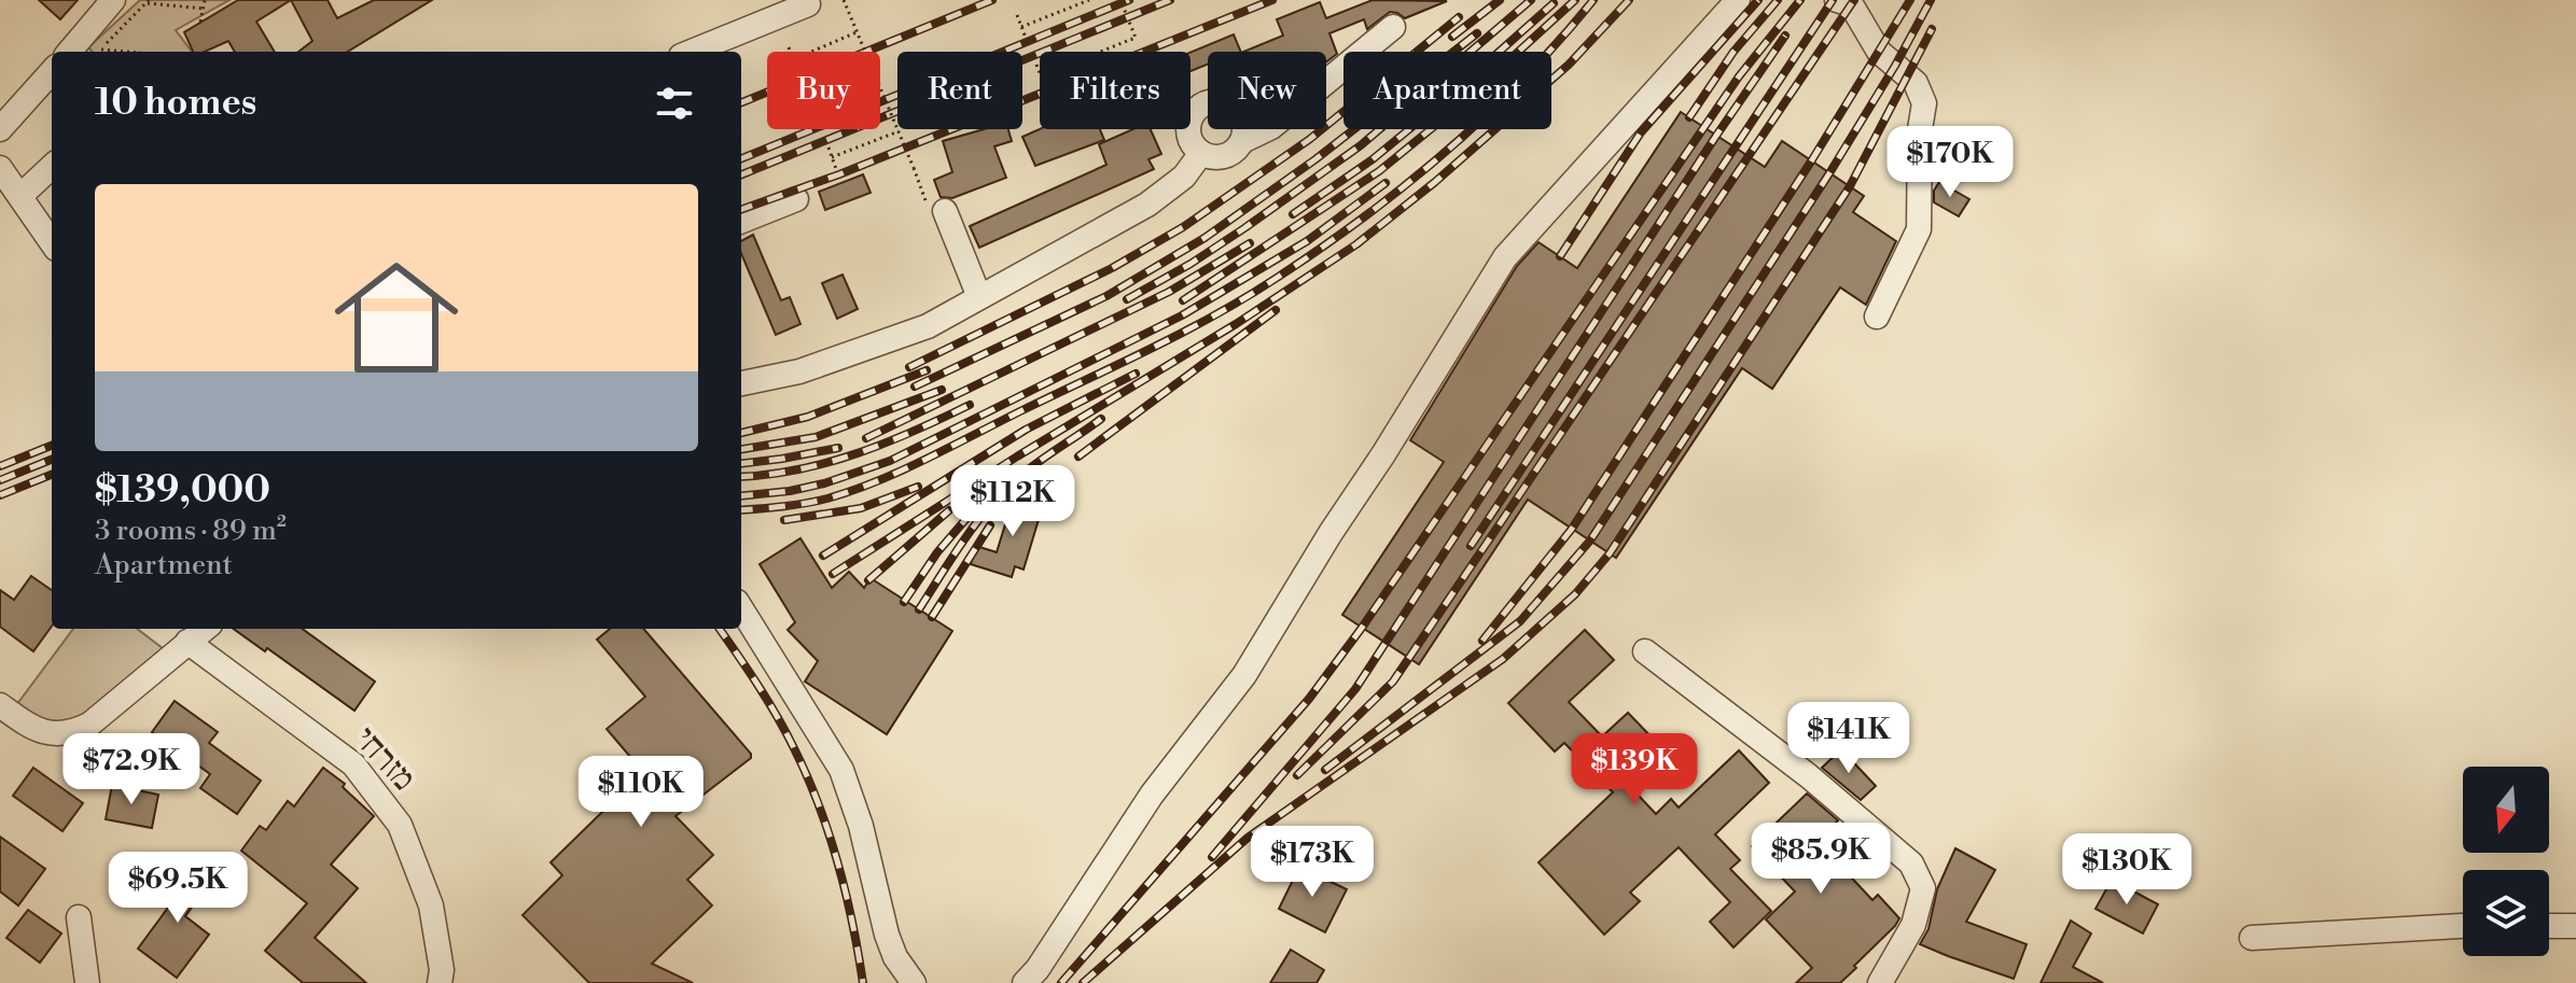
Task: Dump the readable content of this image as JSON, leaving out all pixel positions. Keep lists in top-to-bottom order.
{
  "streets": {
    "street": ["מזרחי"]
  },
  "north": "bottom",
  "page": {
    "chip": [
      "Buy",
      "Rent",
      "Filters",
      "New",
      "Apartment"
    ],
    "heading": "10 homes",
    "price": [
      "$170K",
      "$112K",
      "$141K",
      "$72.9K",
      "$139K",
      "$110K",
      "$85.9K",
      "$173K",
      "$130K",
      "$69.5K"
    ],
    "list": [
      {
        "name": "$139,000",
        "note": "3 rooms · 89 m² · Apartment"
      }
    ]
  }
}
